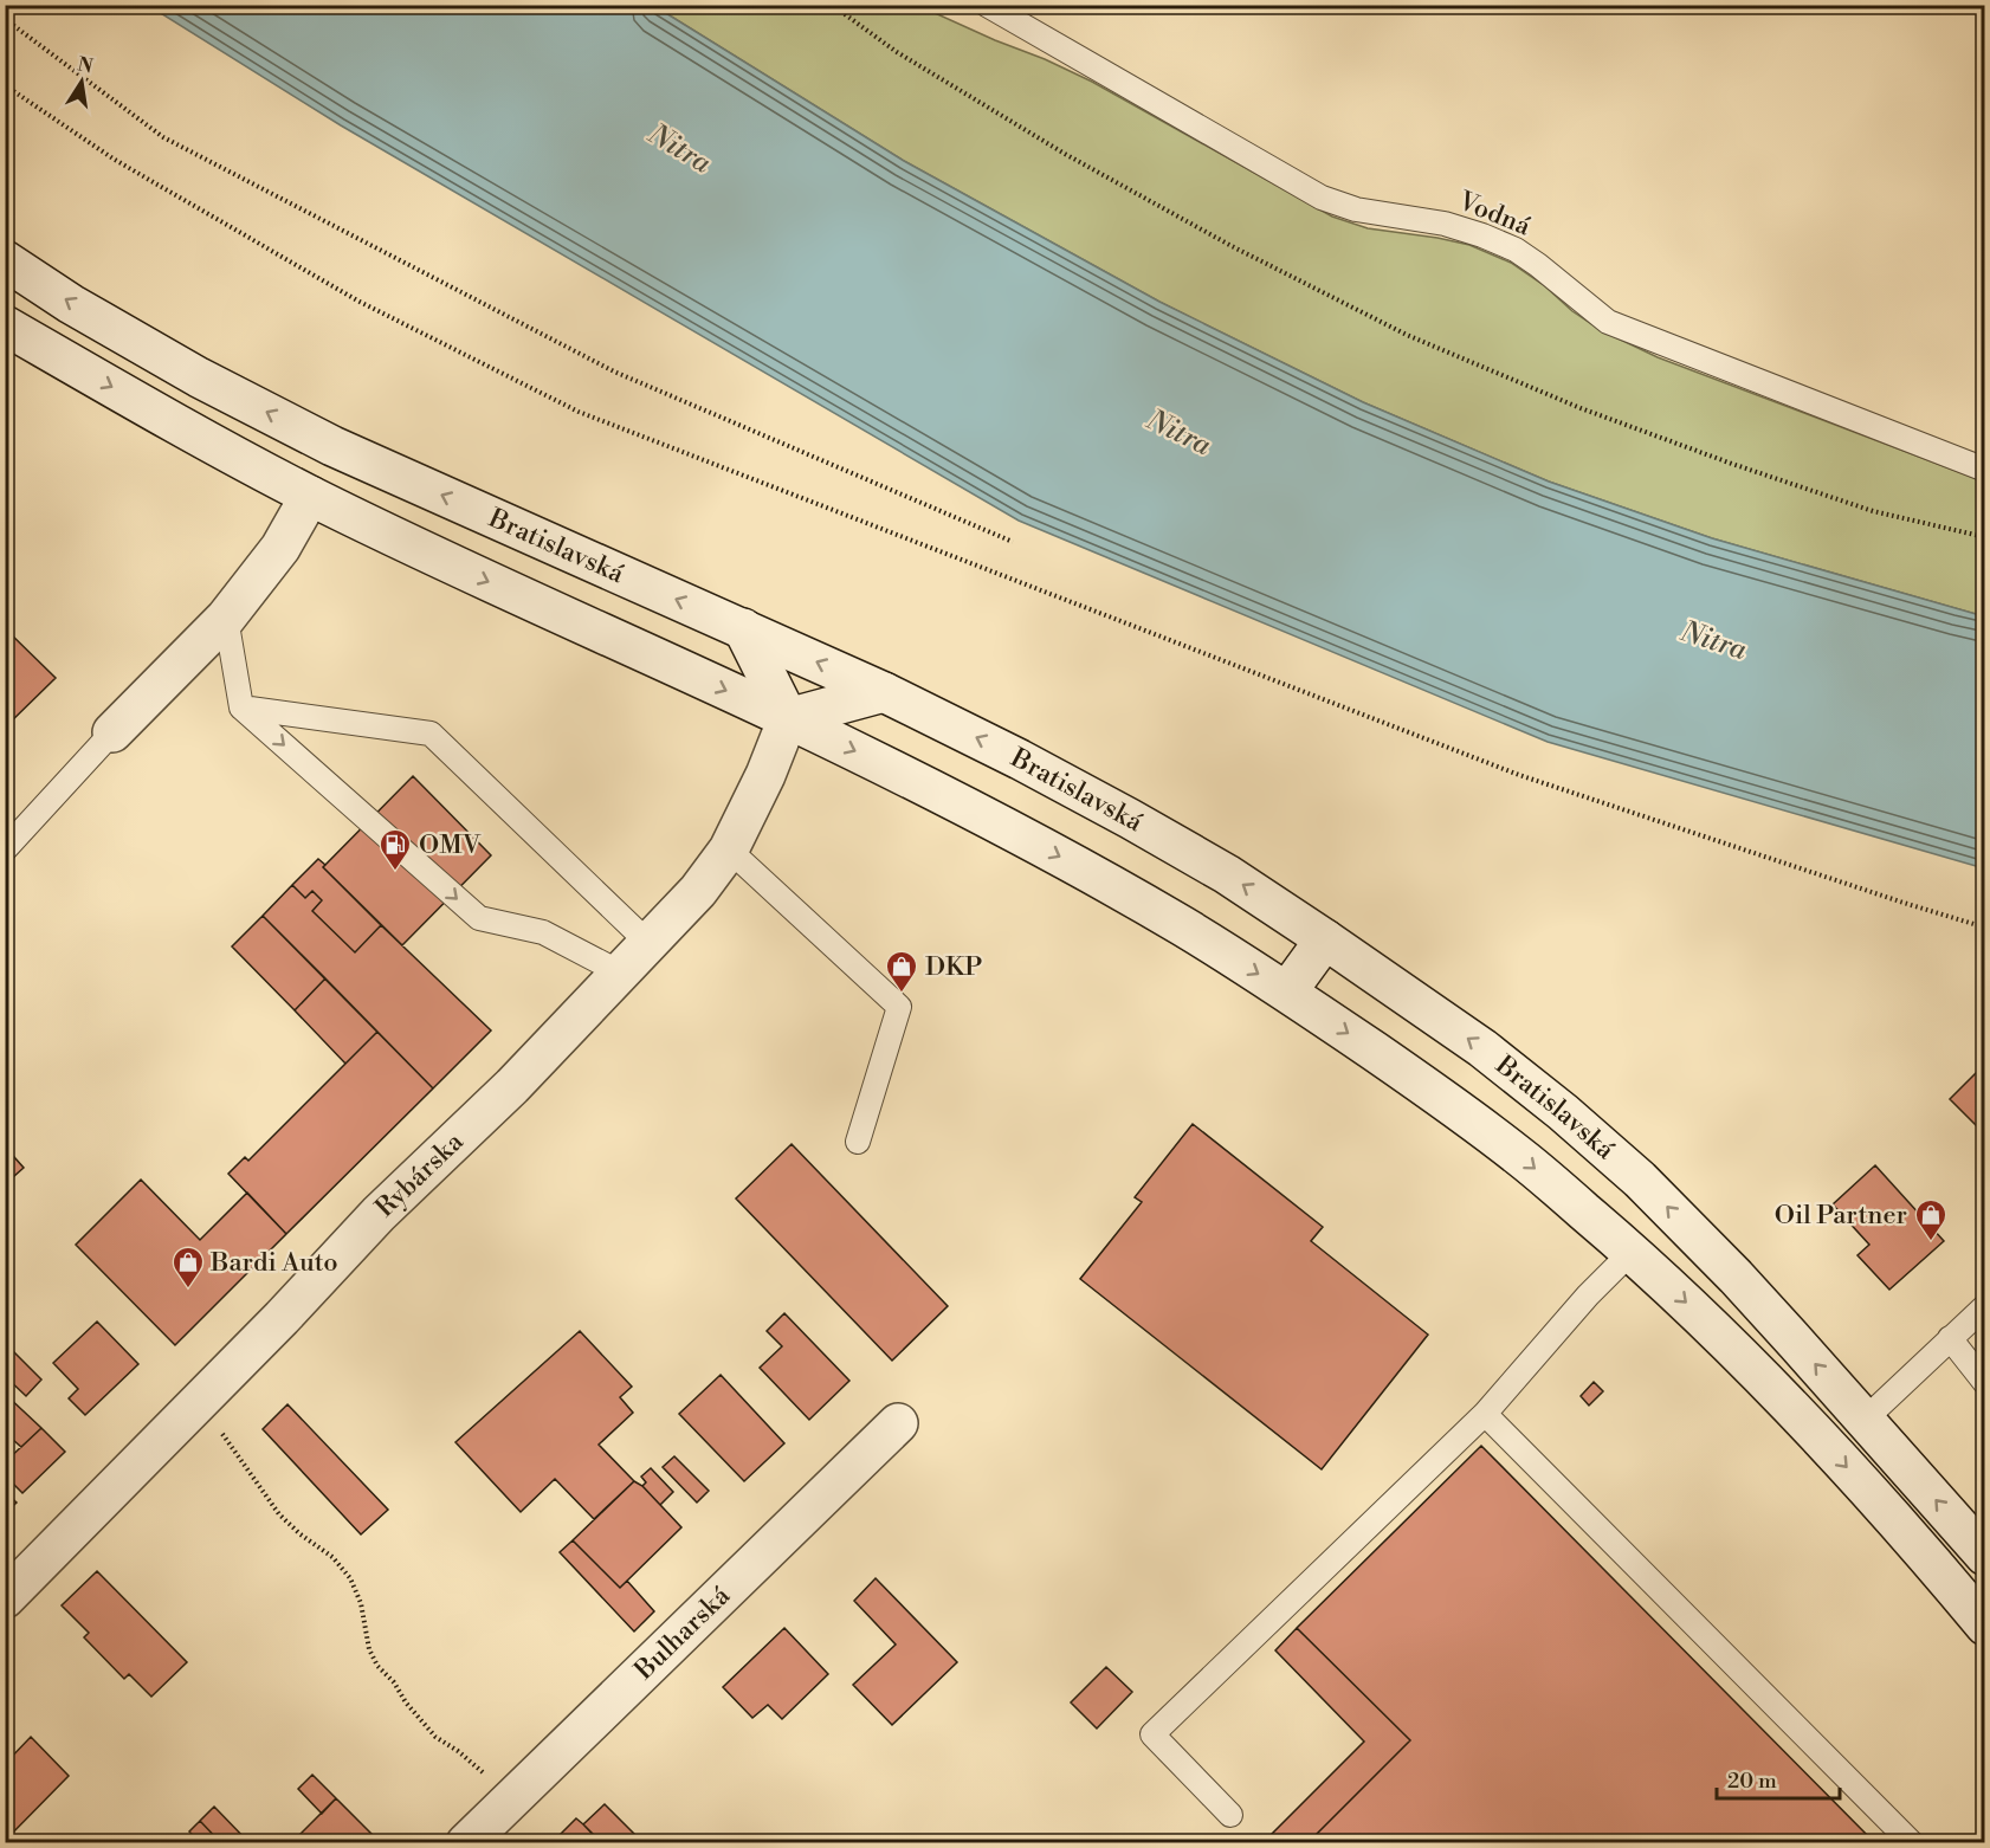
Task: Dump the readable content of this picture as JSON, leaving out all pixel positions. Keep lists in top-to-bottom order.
{
  "streets": {
    "main road": ["Bratislavská", "Rybárska", "Bulharská"],
    "lane": ["Vodná"]
  },
  "water": ["Nitra"],
  "places": {
    "fuel station": ["OMV"],
    "shop": ["DKP", "Oil Partner", "Bardi Auto"]
  },
  "scale_bar": "20 m",
  "north": "top"
}
